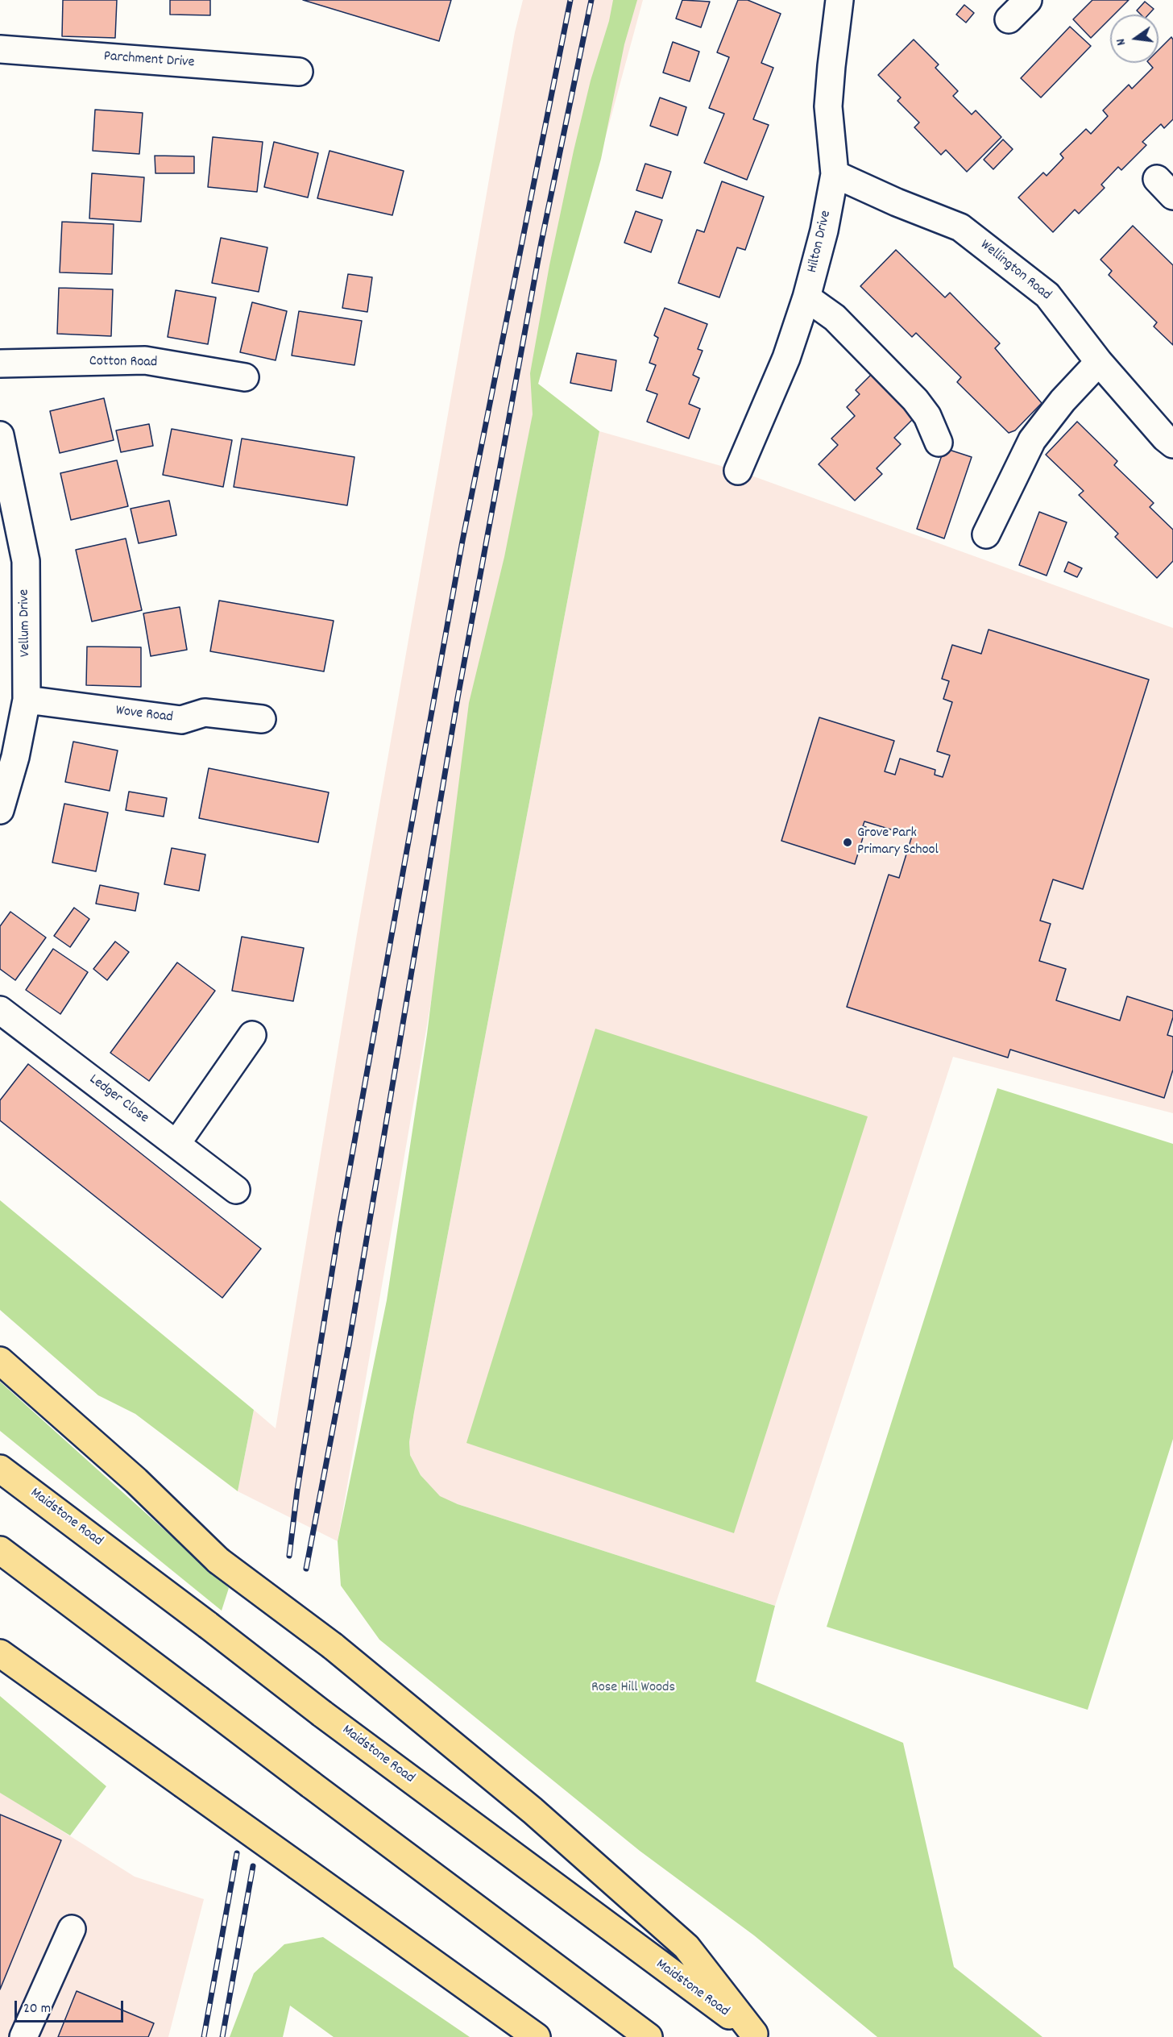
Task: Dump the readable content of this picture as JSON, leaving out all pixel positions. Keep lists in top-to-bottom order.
{
  "streets": {
    "highway": ["Maidstone Road"],
    "street": [
      "Parchment Drive",
      "Hilton Drive",
      "Wellington Road",
      "Cotton Road",
      "Vellum Drive",
      "Wove Road",
      "Ledger Close"
    ]
  },
  "crossings": [
    ["Hilton Drive", "Wellington Road"],
    ["Vellum Drive", "Wove Road"]
  ],
  "parks": ["Rose Hill Woods"],
  "places": ["Grove Park Primary School"],
  "scale_bar": "20 m",
  "north": "left"
}
